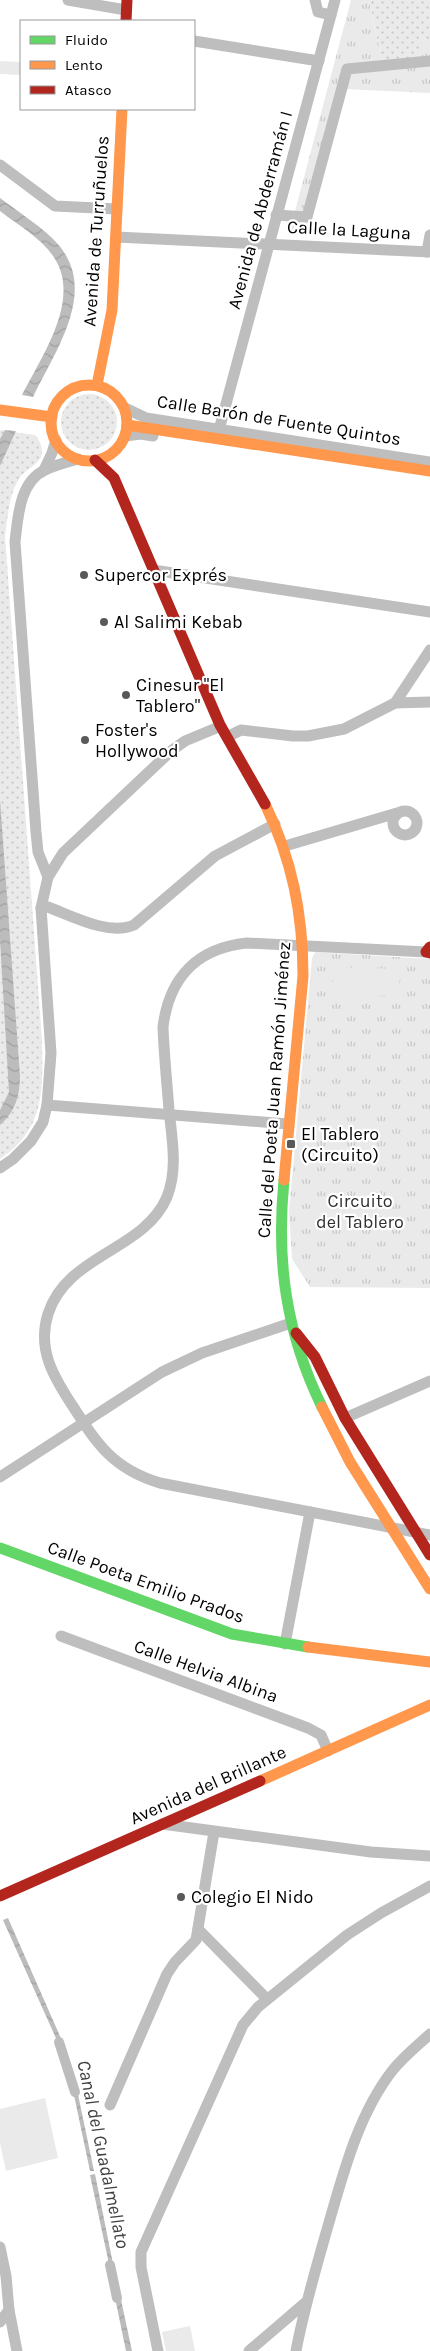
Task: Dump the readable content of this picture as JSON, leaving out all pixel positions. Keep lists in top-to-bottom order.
{
  "streets": {
    "main road": [
      "Avenida de Turruñuelos",
      "Calle Barón de Fuente Quintos",
      "Calle del Poeta Juan Ramón Jiménez",
      "Calle Poeta Emilio Prados",
      "Avenida del Brillante"
    ],
    "street": ["Avenida de Abderramán I", "Calle la Laguna", "Calle Helvia Albina"]
  },
  "crossings": [
    ["Avenida de Abderramán I", "Calle la Laguna"],
    ["Avenida de Abderramán I", "Calle Barón de Fuente Quintos"],
    ["Calle la Laguna", "Avenida de Turruñuelos"],
    ["Avenida de Turruñuelos", "Calle Barón de Fuente Quintos"],
    ["Avenida de Turruñuelos", "Calle del Poeta Juan Ramón Jiménez"],
    ["Calle Barón de Fuente Quintos", "Calle del Poeta Juan Ramón Jiménez"],
    ["Calle Helvia Albina", "Avenida del Brillante"]
  ],
  "water": ["Canal del Guadalmellato"],
  "parks": ["Circuito del Tablero"],
  "places": {
    "other": [
      "Supercor Exprés",
      "Al Salimi Kebab",
      "Cinesur \"El Tablero\"",
      "Foster's Hollywood",
      "Colegio El Nido"
    ],
    "transit": ["El Tablero (Circuito)"]
  },
  "legend": ["Fluido", "Lento", "Atasco"]
}
